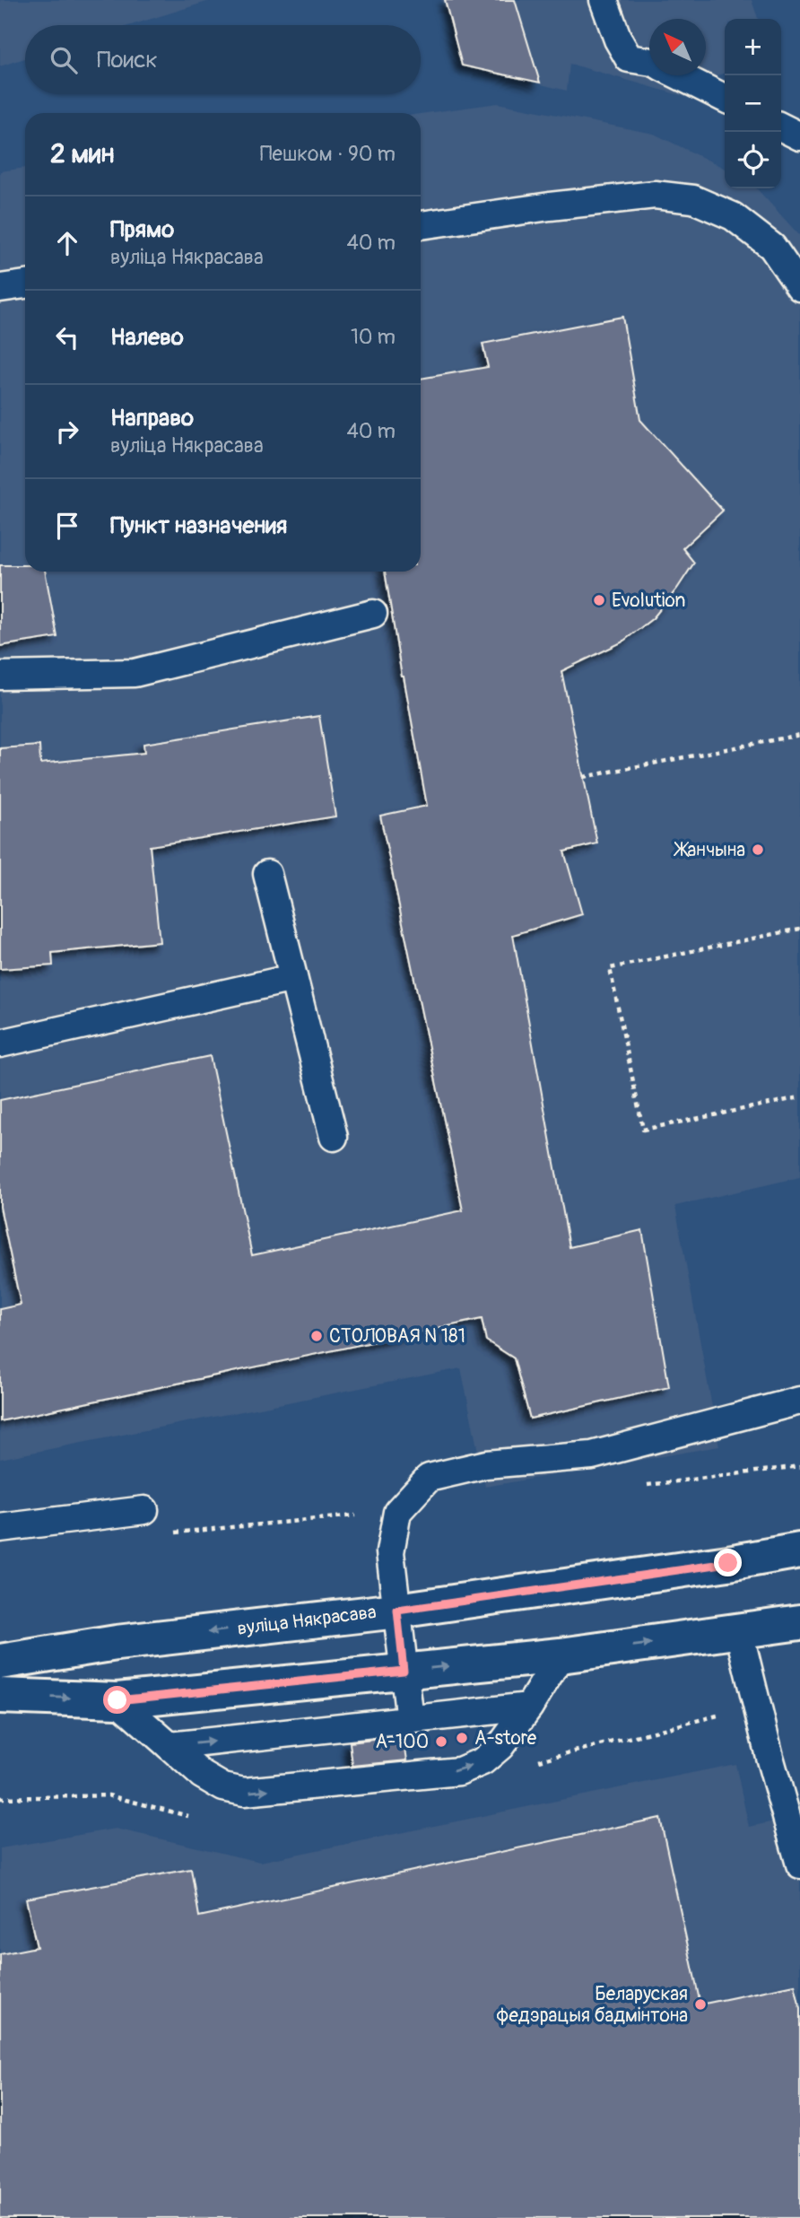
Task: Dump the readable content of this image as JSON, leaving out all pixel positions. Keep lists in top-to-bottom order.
{
  "streets": {
    "main road": ["вуліца Някрасава"]
  },
  "places": [
    "Evolution",
    "Жанчына",
    "СТОЛОВАЯ N 181",
    "А-store",
    "А-100",
    "Беларуская федэрацыя бадмінтона"
  ],
  "north": "top left",
  "page": {
    "map_buttons": ["+", "−"],
    "search": "Поиск",
    "heading": ["2 мин", "Пешком · 90 m"],
    "list": [
      ["Прямо", "вуліца Някрасава", "40 m"],
      ["Налево", "10 m"],
      ["Направо", "вуліца Някрасава", "40 m"],
      "Пункт назначения"
    ]
  }
}
